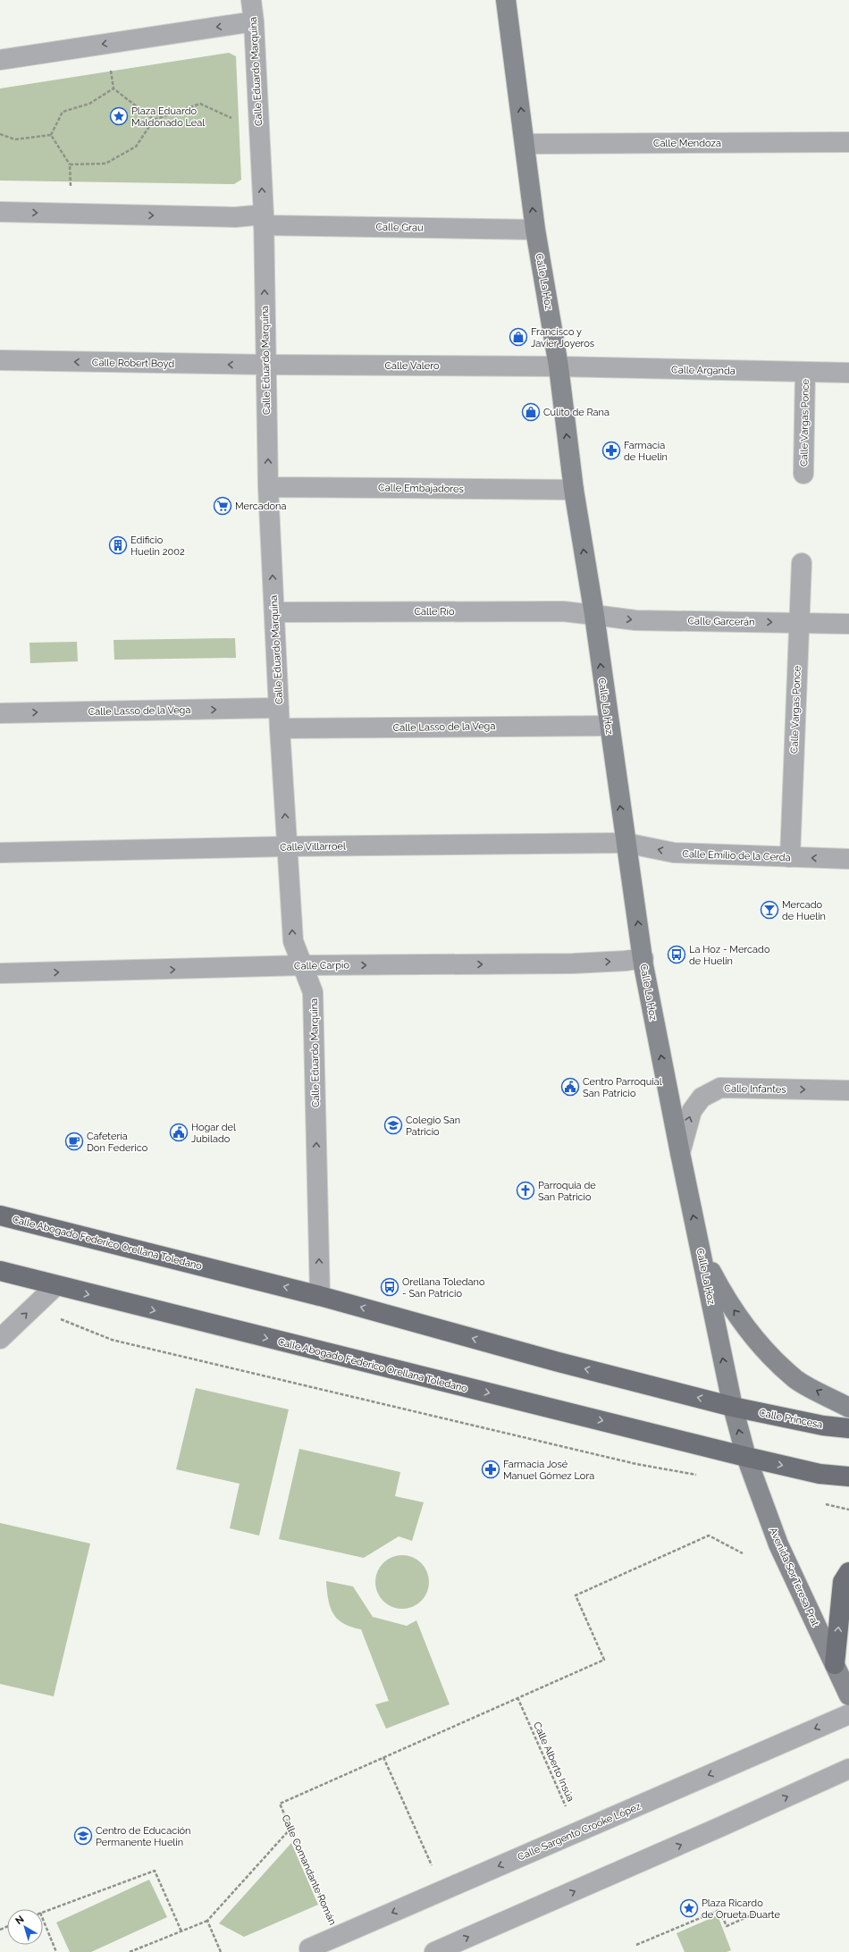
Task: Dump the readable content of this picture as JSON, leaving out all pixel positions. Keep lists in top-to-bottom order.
{
  "streets": {
    "main road": [
      "Calle La Hoz",
      "Calle Abogado Federico Orellana Toledano",
      "Calle Princesa",
      "Avenida Sor Teresa Prat"
    ],
    "street": [
      "Calle Eduardo Marquina",
      "Calle Mendoza",
      "Calle Grau",
      "Calle Robert Boyd",
      "Calle Valero",
      "Calle Arganda",
      "Calle Vargas Ponce",
      "Calle Embajadores",
      "Calle Río",
      "Calle Garcerán",
      "Calle Lasso de la Vega",
      "Calle Villarroel",
      "Calle Emilio de la Cerda",
      "Calle Carpio",
      "Calle Infantes",
      "Calle Sargento Crooke López"
    ],
    "path": ["Calle Alberto Insúa", "Calle Comandante Román"]
  },
  "crossings": [
    ["Calle Eduardo Marquina", "Calle Grau"],
    ["Calle Eduardo Marquina", "Calle Robert Boyd"],
    ["Calle Eduardo Marquina", "Calle Valero"],
    ["Calle Eduardo Marquina", "Calle Embajadores"],
    ["Calle Eduardo Marquina", "Calle Río"],
    ["Calle Eduardo Marquina", "Calle Lasso de la Vega"],
    ["Calle Eduardo Marquina", "Calle Villarroel"],
    ["Calle Eduardo Marquina", "Calle Carpio"],
    ["Calle Eduardo Marquina", "Calle Abogado Federico Orellana Toledano"],
    ["Calle Mendoza", "Calle La Hoz"],
    ["Calle Grau", "Calle La Hoz"],
    ["Calle La Hoz", "Calle Valero"],
    ["Calle La Hoz", "Calle Arganda"],
    ["Calle La Hoz", "Calle Embajadores"],
    ["Calle La Hoz", "Calle Río"],
    ["Calle La Hoz", "Calle Garcerán"],
    ["Calle La Hoz", "Calle Lasso de la Vega"],
    ["Calle La Hoz", "Calle Villarroel"],
    ["Calle La Hoz", "Calle Emilio de la Cerda"],
    ["Calle La Hoz", "Calle Carpio"],
    ["Calle La Hoz", "Calle Infantes"],
    ["Calle La Hoz", "Calle Abogado Federico Orellana Toledano"],
    ["Calle La Hoz", "Calle Princesa"],
    ["Calle La Hoz", "Avenida Sor Teresa Prat"],
    ["Calle Robert Boyd", "Calle Valero"],
    ["Calle Valero", "Calle Arganda"],
    ["Calle Arganda", "Calle Vargas Ponce"],
    ["Calle Vargas Ponce", "Calle Garcerán"],
    ["Calle Vargas Ponce", "Calle Emilio de la Cerda"],
    ["Calle Río", "Calle Garcerán"],
    ["Calle Villarroel", "Calle Emilio de la Cerda"],
    ["Calle Abogado Federico Orellana Toledano", "Calle Princesa"],
    ["Calle Abogado Federico Orellana Toledano", "Avenida Sor Teresa Prat"],
    ["Calle Alberto Insúa", "Calle Sargento Crooke López"],
    ["Calle Sargento Crooke López", "Calle Comandante Román"]
  ],
  "one_way": [
    "Calle Eduardo Marquina",
    "Calle La Hoz",
    "Calle Robert Boyd",
    "Calle Garcerán",
    "Calle Lasso de la Vega",
    "Calle Emilio de la Cerda",
    "Calle Carpio",
    "Calle Infantes"
  ],
  "places": {
    "place": ["Plaza Eduardo Maldonado Leal", "Plaza Ricardo de Orueta Duarte"],
    "shop": ["Francisco y Javier Joyeros", "Culito de Rana"],
    "pharmacy": ["Farmacia de Huelin", "Farmacia José Manuel Gómez Lora"],
    "supermarket": ["Mercadona"],
    "building": ["Edificio Huelin 2002"],
    "bar": ["Mercado de Huelin"],
    "bus stop": ["La Hoz - Mercado de Huelin", "Orellana Toledano - San Patricio"],
    "public building": ["Centro Parroquial San Patricio", "Hogar del Jubilado"],
    "school or university": ["Colegio San Patricio", "Centro de Educación Permanente Huelin"],
    "cafe": ["Cafetería Don Federico"],
    "church": ["Parroquia de San Patricio"]
  },
  "north": "top left"
}
